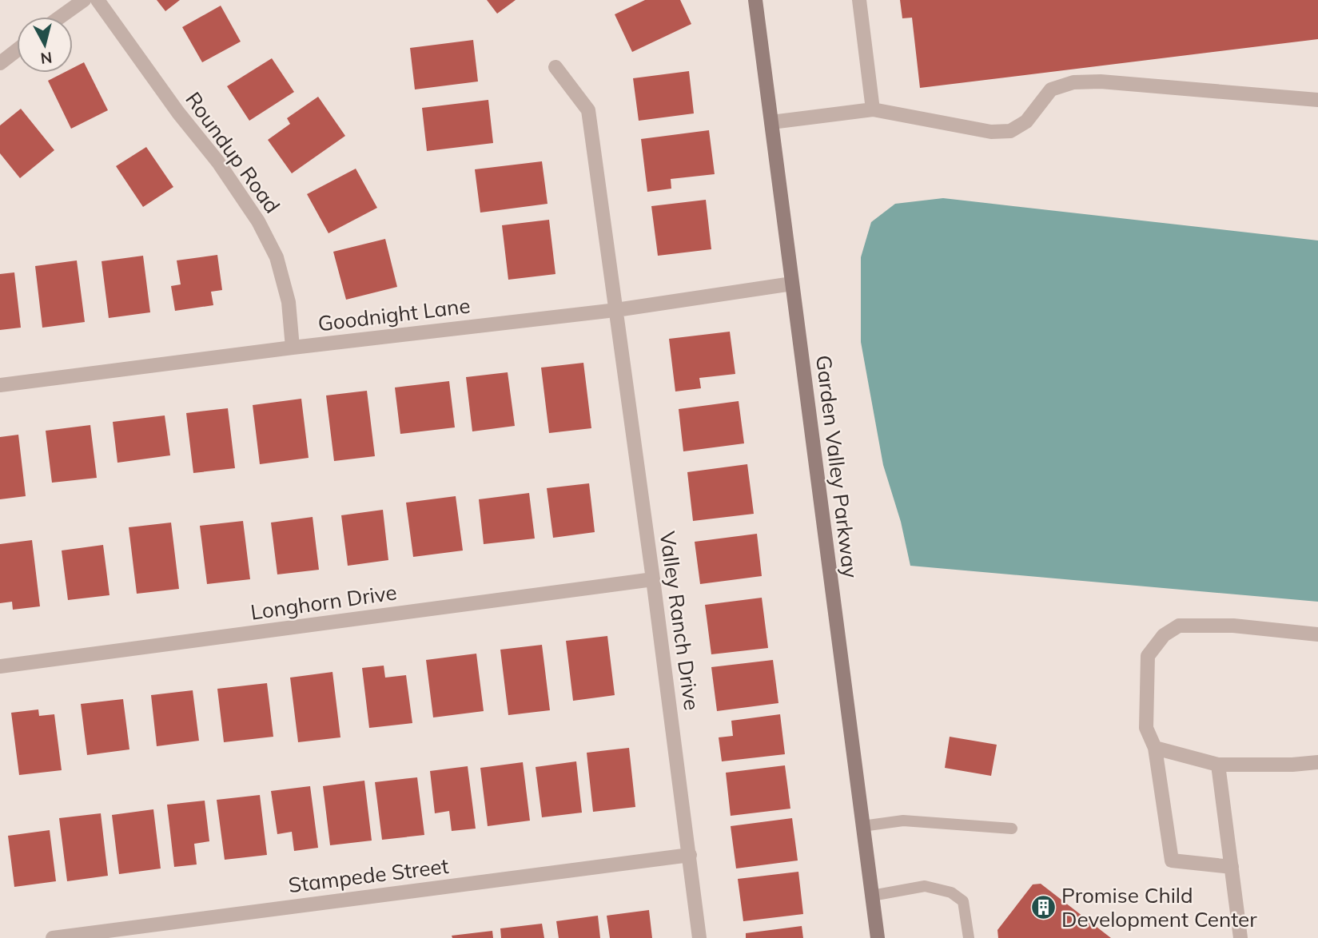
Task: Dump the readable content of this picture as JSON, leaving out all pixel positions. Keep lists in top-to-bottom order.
{
  "streets": {
    "street": [
      "Roundup Road",
      "Goodnight Lane",
      "Garden Valley Parkway",
      "Longhorn Drive",
      "Valley Ranch Drive",
      "Stampede Street"
    ]
  },
  "crossings": [
    ["Roundup Road", "Goodnight Lane"],
    ["Goodnight Lane", "Garden Valley Parkway"],
    ["Goodnight Lane", "Valley Ranch Drive"],
    ["Longhorn Drive", "Valley Ranch Drive"],
    ["Valley Ranch Drive", "Stampede Street"]
  ],
  "places": {
    "building": ["Promise Child Development Center"]
  },
  "north": "bottom"
}
